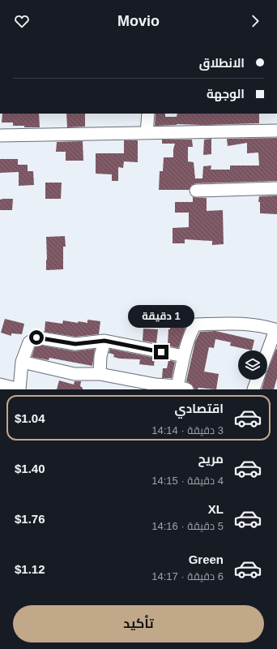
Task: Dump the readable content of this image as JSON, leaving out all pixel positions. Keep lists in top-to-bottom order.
{
  "page": {
    "header": "Movio",
    "banner": ["الانطلاق", "الوجهة"],
    "bubble": "1 دقيقة",
    "list": [
      {
        "name": "اقتصادي",
        "note": "3 دقيقة · 14:14",
        "value": "$1.04"
      },
      {
        "name": "مريح",
        "note": "4 دقيقة · 14:15",
        "value": "$1.40"
      },
      {
        "name": "XL",
        "note": "5 دقيقة · 14:16",
        "value": "$1.76"
      },
      {
        "name": "Green",
        "note": "6 دقيقة · 14:17",
        "value": "$1.12"
      }
    ],
    "buttons": "تأكيد"
  }
}
